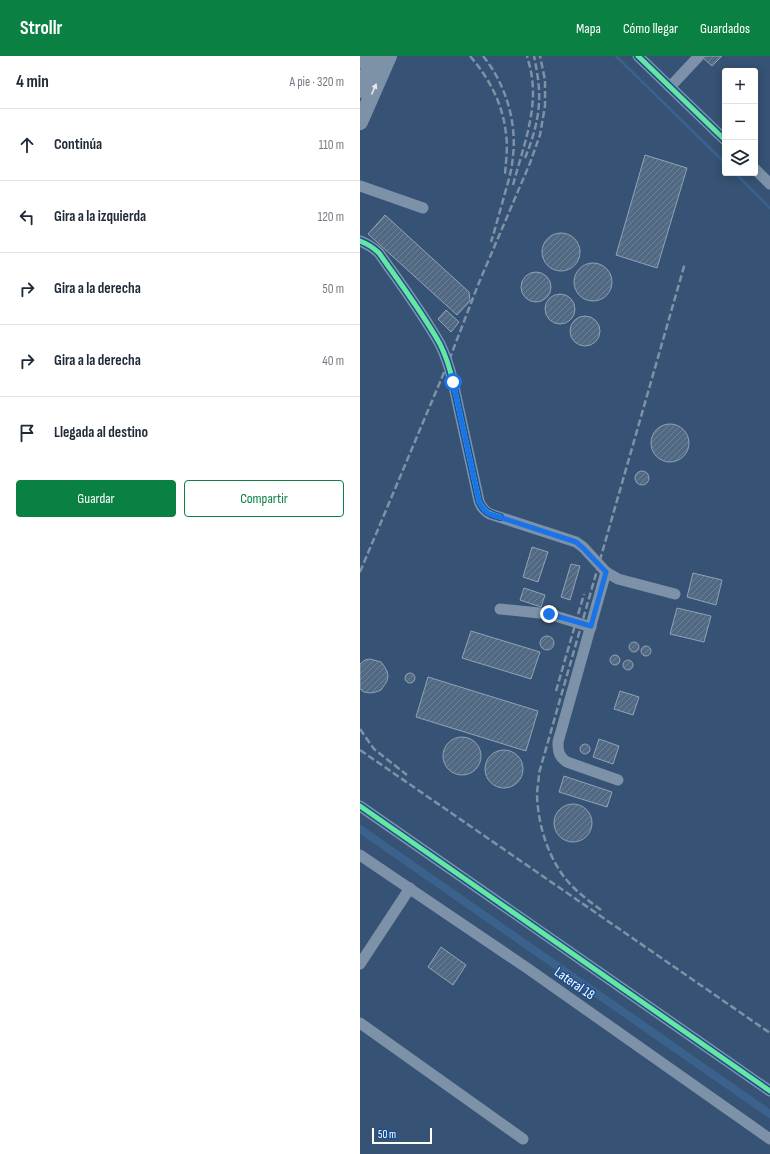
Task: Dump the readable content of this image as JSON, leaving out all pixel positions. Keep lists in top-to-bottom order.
{
  "streets": {
    "street": ["Lateral 18"]
  },
  "scale_bar": "50 m",
  "page": {
    "header": "Strollr",
    "nav": ["Mapa", "Cómo llegar", "Guardados"],
    "heading": ["4 min", "A pie · 320 m"],
    "map_buttons": ["+", "−"],
    "list": [
      ["Continúa", "110 m"],
      ["Gira a la izquierda", "120 m"],
      ["Gira a la derecha", "50 m"],
      ["Gira a la derecha", "40 m"],
      "Llegada al destino"
    ],
    "buttons": ["Guardar", "Compartir"],
    "scale": "50 m"
  }
}
